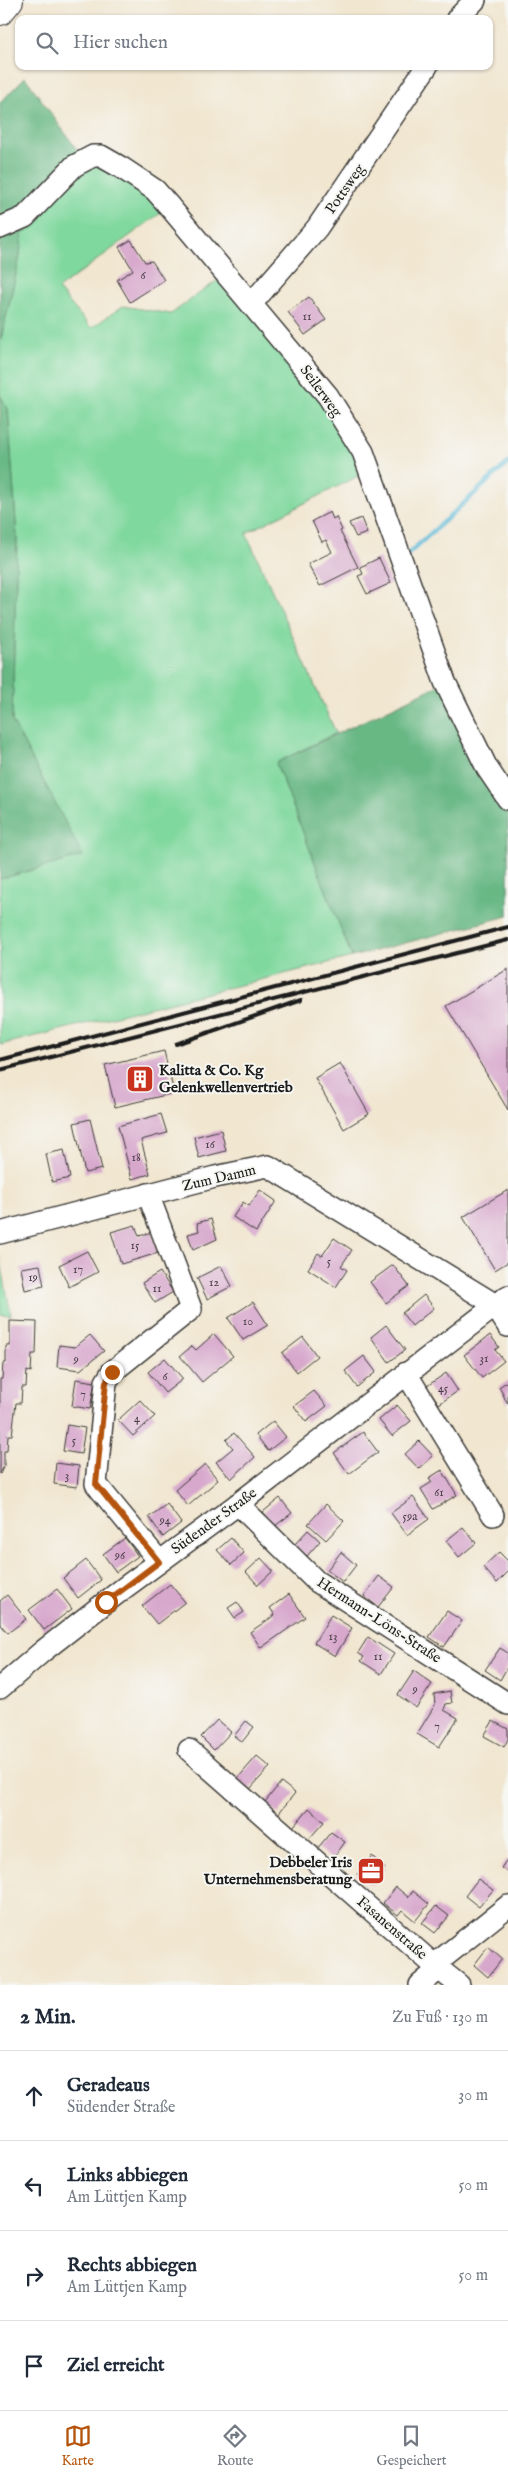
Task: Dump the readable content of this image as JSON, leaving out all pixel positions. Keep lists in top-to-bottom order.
{
  "streets": {
    "street": [
      "Pottsweg",
      "Seilerweg",
      "Zum Damm",
      "Südender Straße",
      "Hermann-Löns-Straße",
      "Fasanenstraße"
    ]
  },
  "crossings": [
    ["Pottsweg", "Seilerweg"],
    ["Zum Damm", "Südender Straße"],
    ["Südender Straße", "Hermann-Löns-Straße"]
  ],
  "places": {
    "building": ["Kalitta & Co. Kg Gelenkwellenvertrieb"],
    "office": ["Debbeler Iris Unternehmensberatung"]
  },
  "house_numbers": [
    "6",
    "11",
    "16",
    "18",
    "15",
    "5",
    "17",
    "19",
    "12",
    "11",
    "10",
    "31",
    "9",
    "6",
    "45",
    "7",
    "4",
    "5",
    "3",
    "61",
    "59a",
    "94",
    "96",
    "13",
    "11",
    "9",
    "7"
  ],
  "page": {
    "search": "Hier suchen",
    "heading": ["2 Min.", "Zu Fuß · 130 m"],
    "list": [
      ["Geradeaus", "Südender Straße", "30 m"],
      ["Links abbiegen", "Am Lüttjen Kamp", "50 m"],
      ["Rechts abbiegen", "Am Lüttjen Kamp", "50 m"],
      "Ziel erreicht"
    ],
    "nav": ["Karte", "Route", "Gespeichert"]
  }
}
